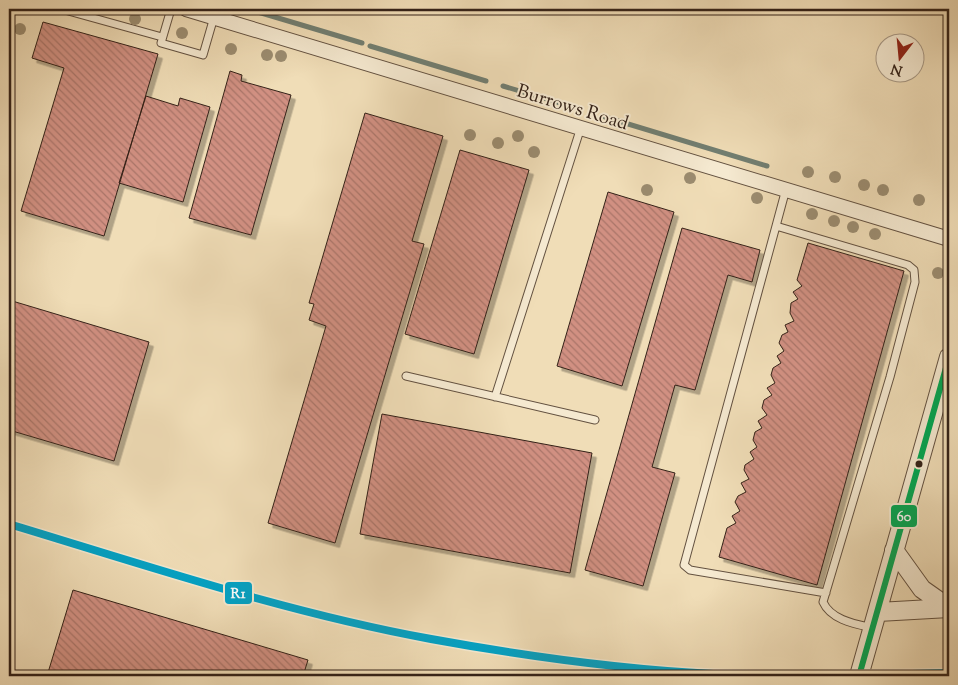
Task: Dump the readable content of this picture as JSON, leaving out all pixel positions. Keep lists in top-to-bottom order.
{
  "streets": {
    "street": ["Burrows Road"]
  },
  "lines": ["transit line 60", "transit line R1"],
  "north": "bottom"
}
